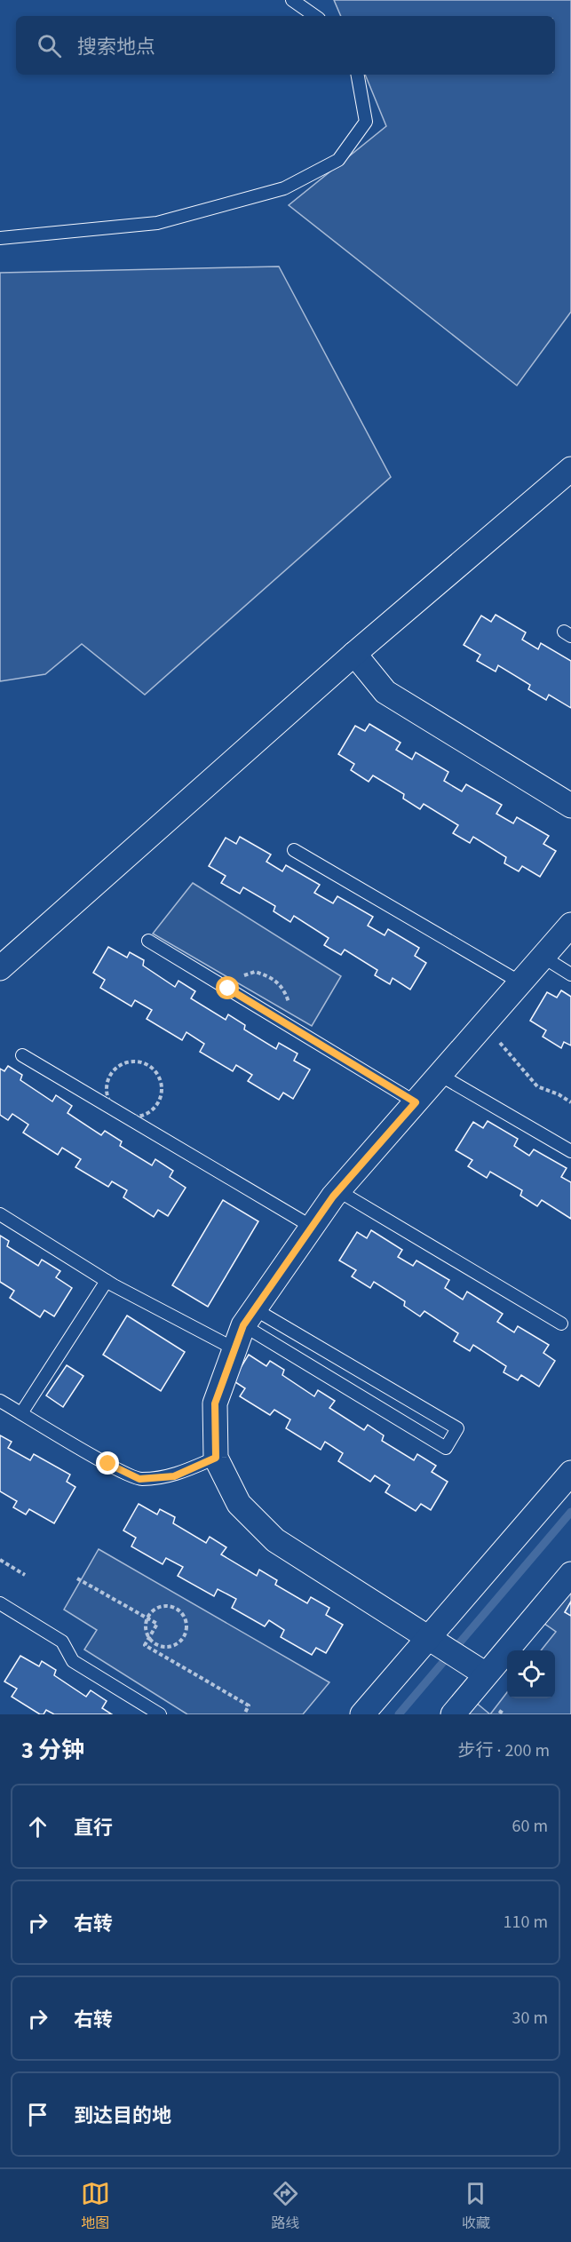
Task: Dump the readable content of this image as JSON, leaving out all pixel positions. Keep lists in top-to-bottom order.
{
  "page": {
    "search": "搜索地点",
    "heading": ["3 分钟", "步行 · 200 m"],
    "list": [
      ["直行", "60 m"],
      ["右转", "110 m"],
      ["右转", "30 m"],
      "到达目的地"
    ],
    "nav": ["地图", "路线", "收藏"]
  }
}
